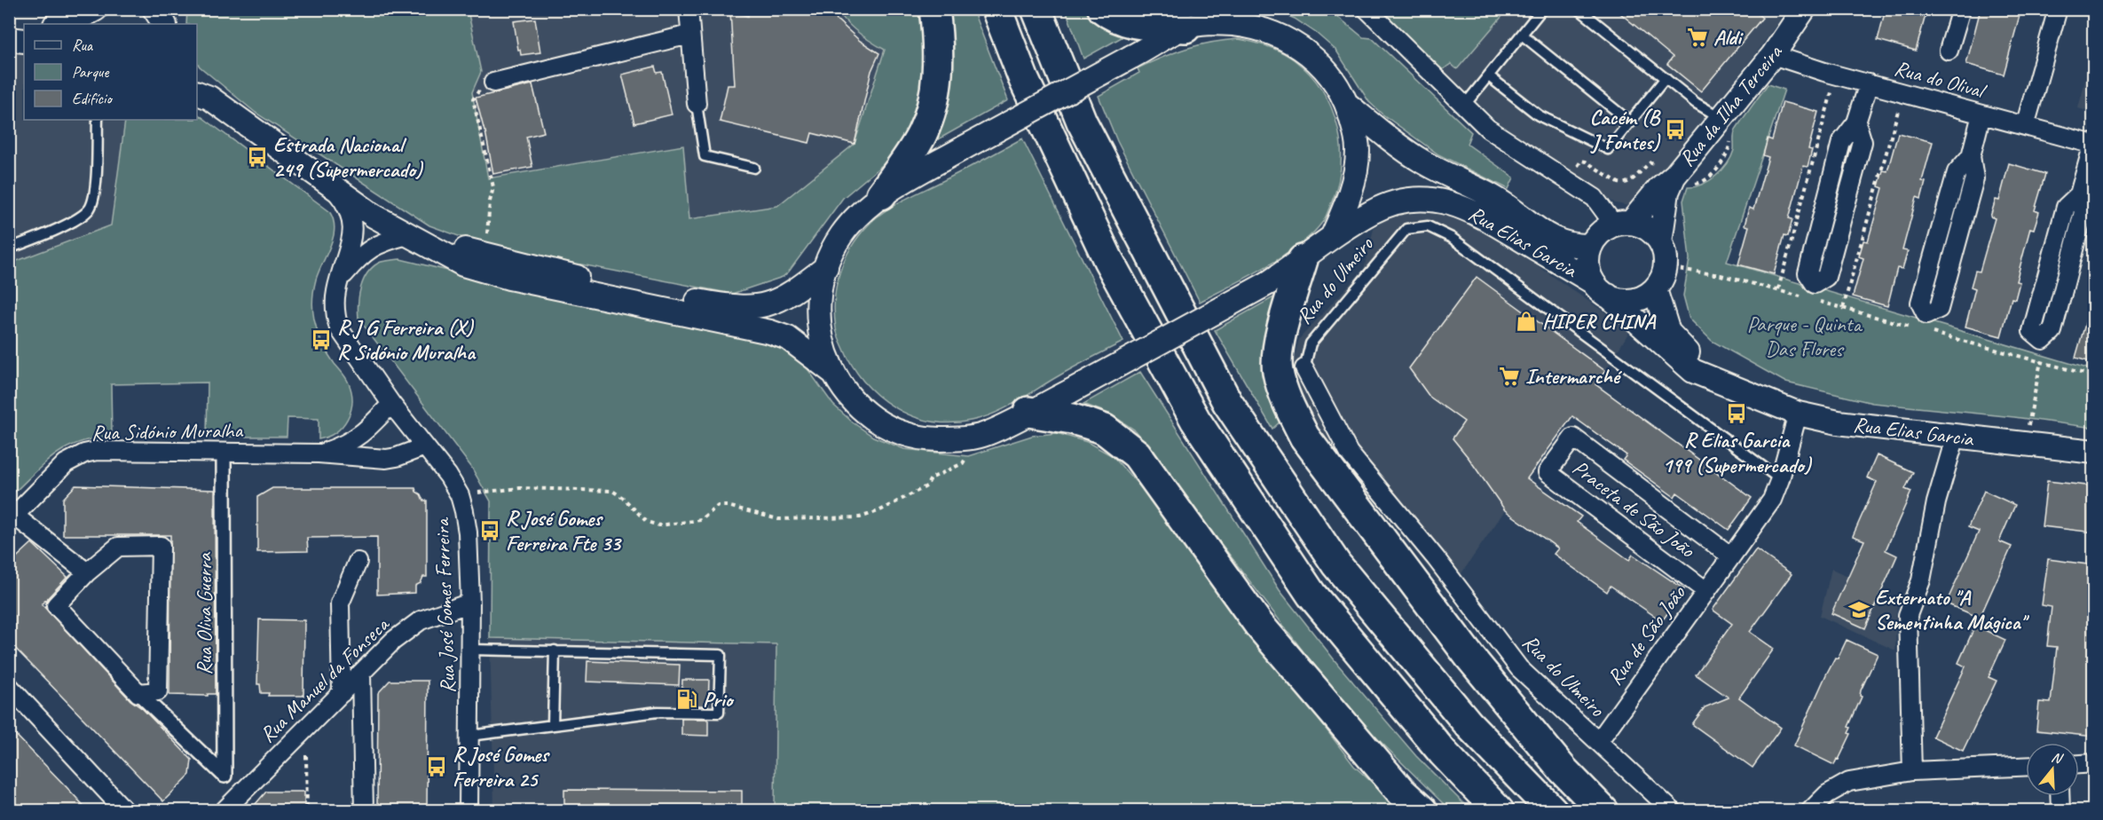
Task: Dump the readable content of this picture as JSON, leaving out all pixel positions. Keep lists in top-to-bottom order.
{
  "streets": {
    "street": [
      "Rua do Olival",
      "Rua da Ilha Terceira",
      "Rua Elias Garcia",
      "Rua do Ulmeiro",
      "Rua Sidónio Muralha",
      "Praceta de São João",
      "Rua José Gomes Ferreira",
      "Rua Oliva Guerra",
      "Rua de São João",
      "Rua Manuel da Fonseca"
    ]
  },
  "crossings": [
    ["Rua do Olival", "Rua da Ilha Terceira"],
    ["Rua da Ilha Terceira", "Rua Elias Garcia"],
    ["Rua Elias Garcia", "Rua de São João"],
    ["Rua do Ulmeiro", "Rua de São João"],
    ["Rua Sidónio Muralha", "Rua José Gomes Ferreira"],
    ["Rua Sidónio Muralha", "Rua Oliva Guerra"],
    ["Praceta de São João", "Rua de São João"],
    ["Rua José Gomes Ferreira", "Rua Manuel da Fonseca"]
  ],
  "parks": ["Parque - Quinta Das Flores"],
  "places": {
    "supermarket": ["Aldi", "Intermarché"],
    "bus stop": [
      "Cacém (B J Fontes)",
      "Estrada Nacional 249 (Supermercado)",
      "R J G Ferreira (X) R Sidónio Muralha",
      "R Elias Garcia 199 (Supermercado)",
      "R José Gomes Ferreira Fte 33",
      "R José Gomes Ferreira 25"
    ],
    "shop": ["HIPER CHINA"],
    "school or university": ["Externato \"A Sementinha Mágica\""],
    "fuel station": ["Prio"]
  },
  "legend": ["Rua", "Parque", "Edifício"],
  "north": "top"
}
